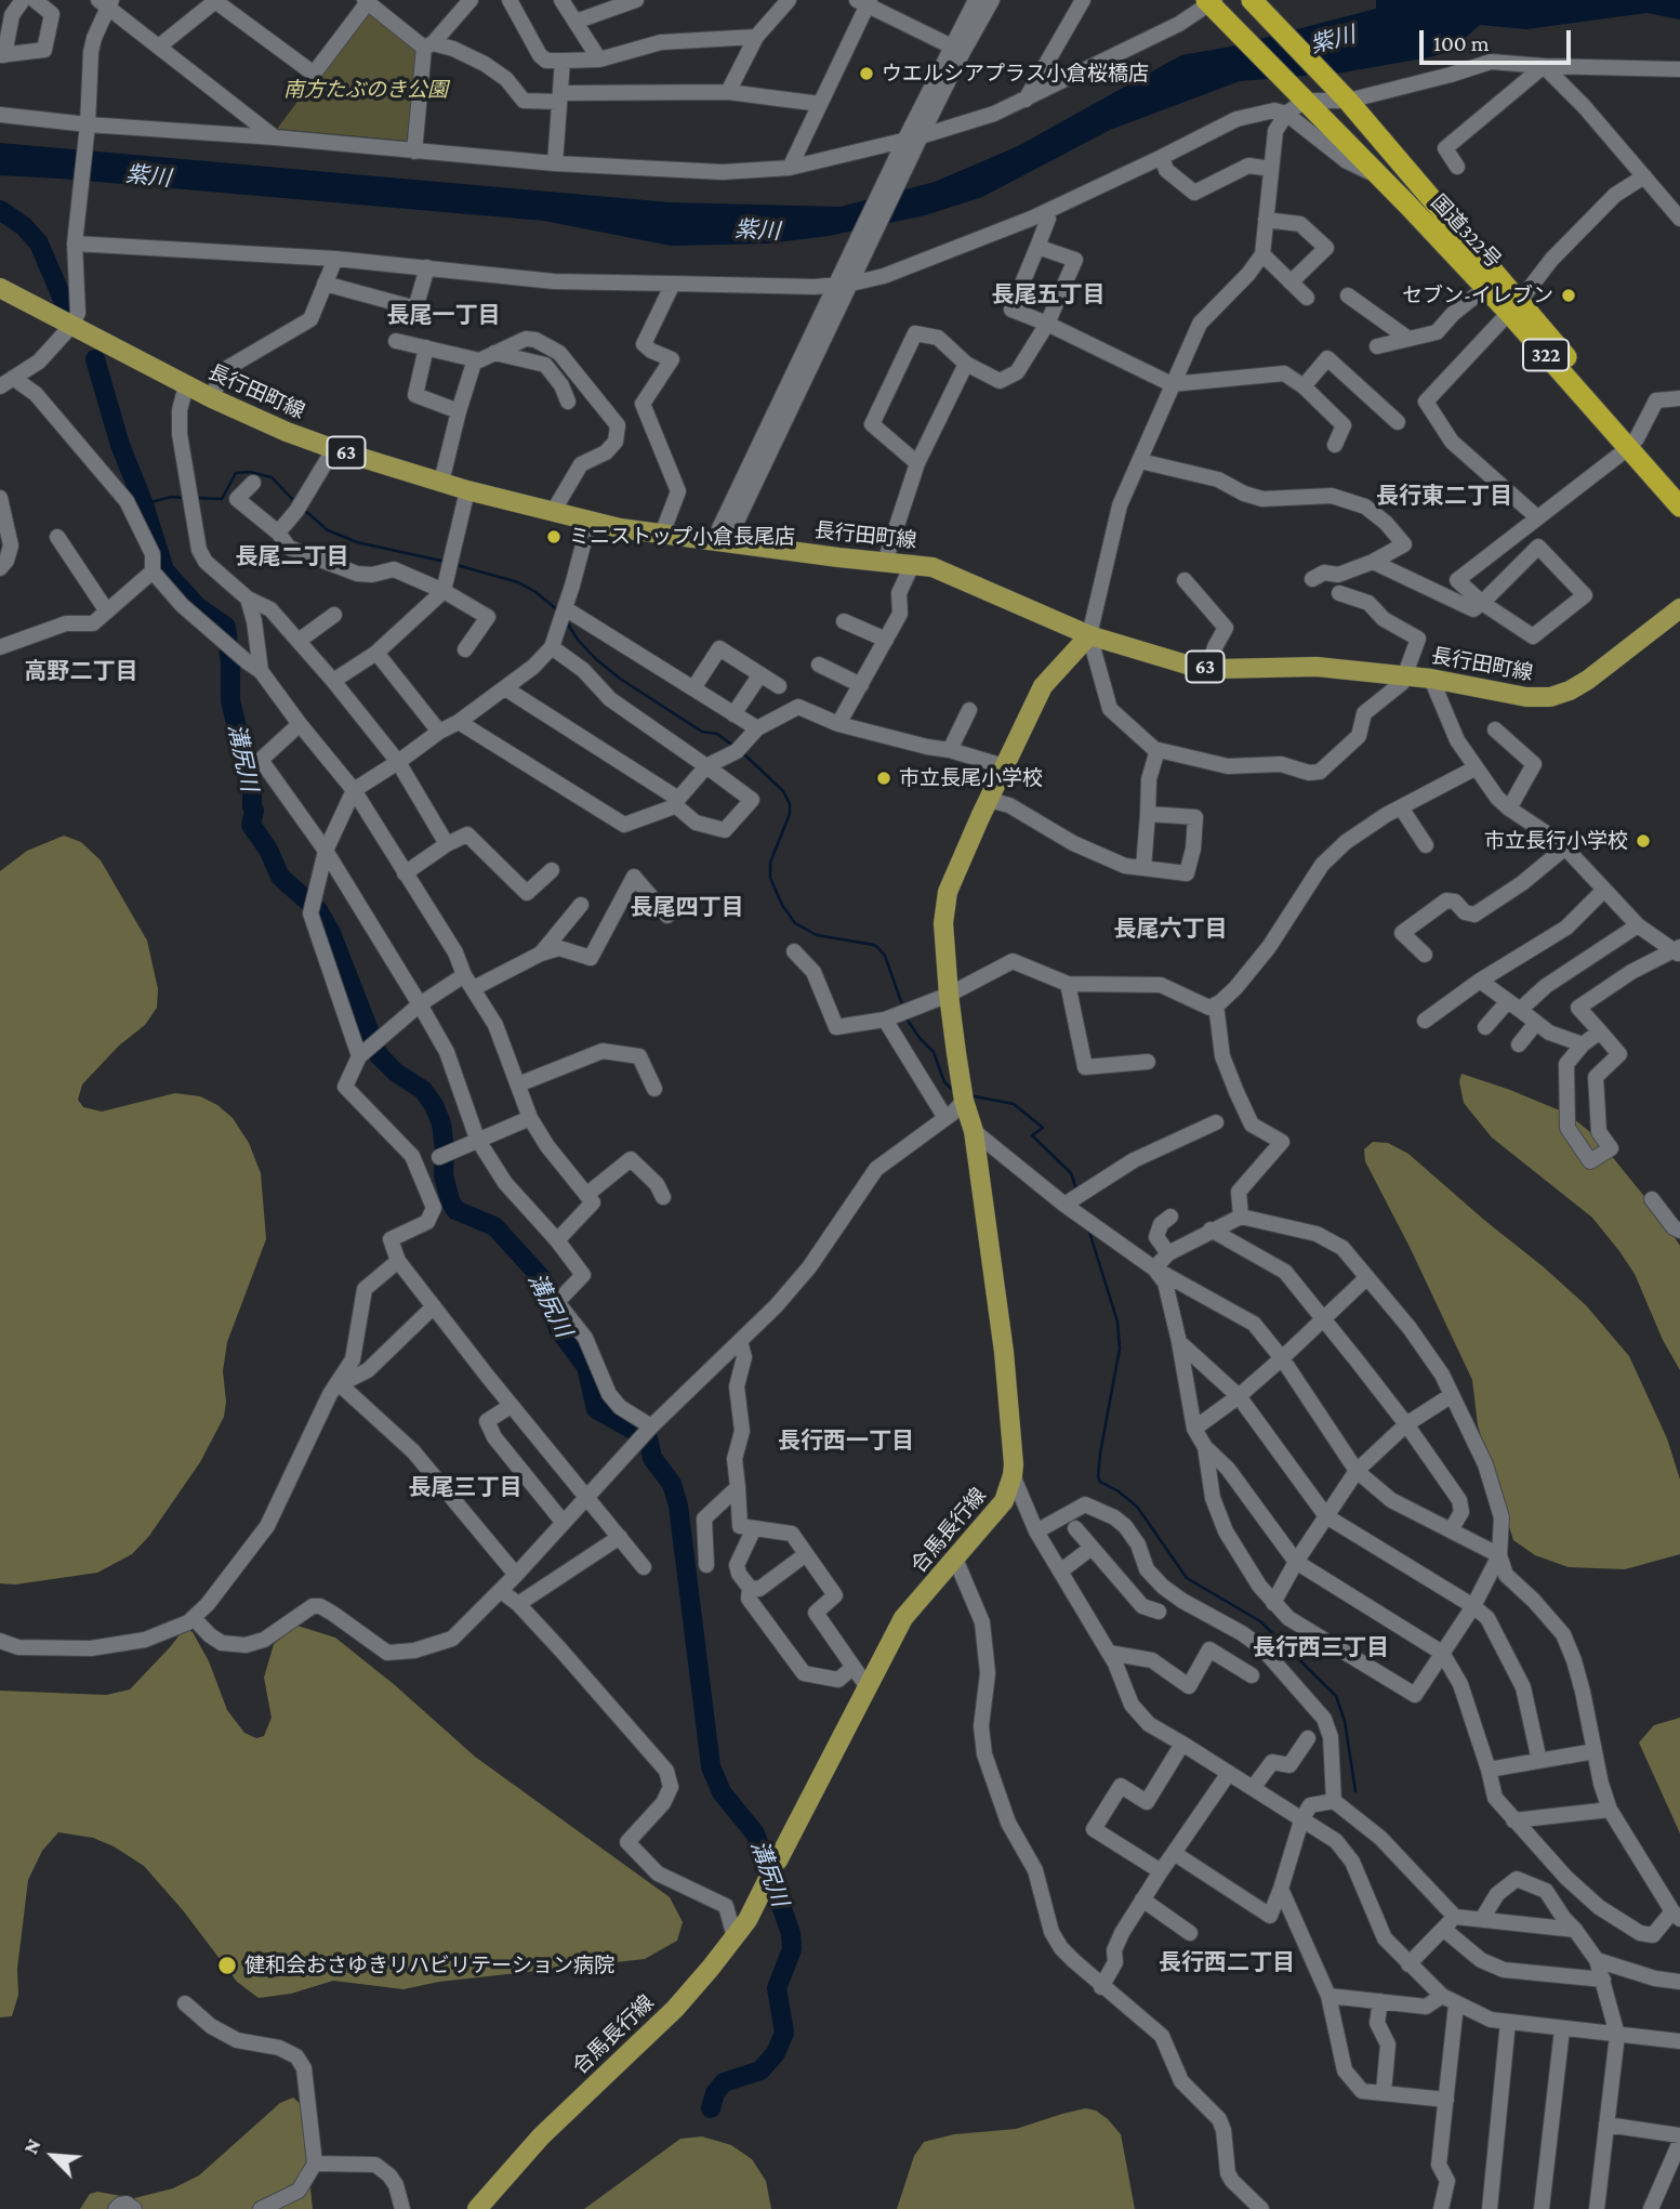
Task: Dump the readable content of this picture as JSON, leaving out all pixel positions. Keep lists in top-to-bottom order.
{
  "streets": {
    "highway": ["国道322号", "322"],
    "main road": ["長行田町線", "63", "合馬長行線"]
  },
  "crossings": [
    ["長行田町線", "合馬長行線"]
  ],
  "districts": [
    "長尾五丁目",
    "長尾一丁目",
    "長行東二丁目",
    "長尾二丁目",
    "高野二丁目",
    "長尾四丁目",
    "長尾六丁目",
    "長行西一丁目",
    "長尾三丁目",
    "長行西三丁目",
    "長行西二丁目"
  ],
  "water": ["紫川", "溝尻川"],
  "parks": ["南方たぶのき公園"],
  "places": [
    "ウエルシアプラス小倉桜橋店",
    "セブン-イレブン",
    "ミニストップ小倉長尾店",
    "市立長尾小学校",
    "市立長行小学校",
    "健和会おさゆきリハビリテーション病院"
  ],
  "scale_bar": "100 m",
  "north": "top left"
}
